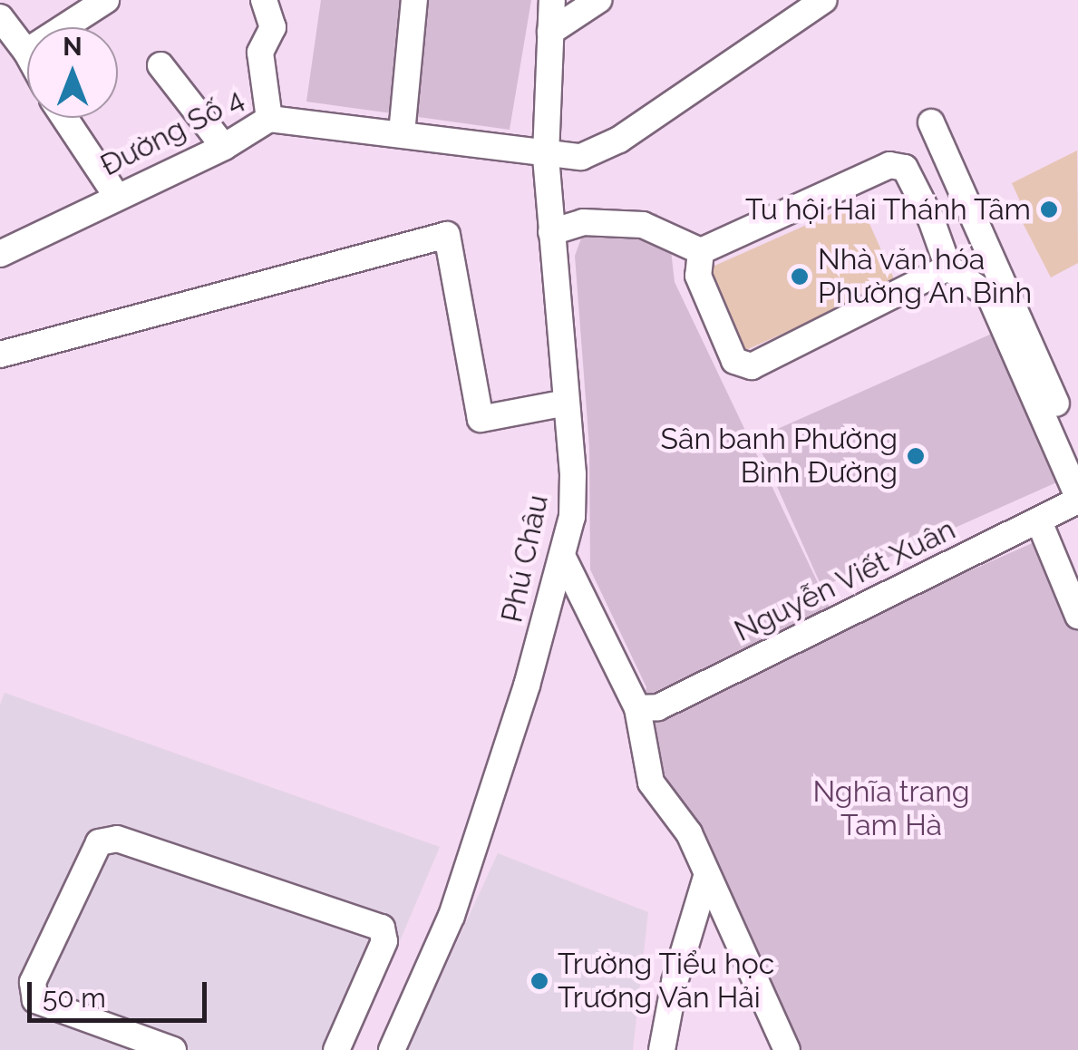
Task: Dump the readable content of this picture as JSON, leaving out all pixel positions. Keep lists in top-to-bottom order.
{
  "streets": {
    "street": ["Đường Số 4", "Phú Châu", "Nguyễn Viết Xuân"]
  },
  "crossings": [
    ["Đường Số 4", "Phú Châu"]
  ],
  "parks": ["Nghĩa trang Tam Hà"],
  "places": [
    "Tu hội Hai Thánh Tâm",
    "Nhà văn hóa Phường An Bình",
    "Sân banh Phường Bình Đường",
    "Trường Tiểu học Trương Văn Hải"
  ],
  "scale_bar": "50 m",
  "north": "top"
}
